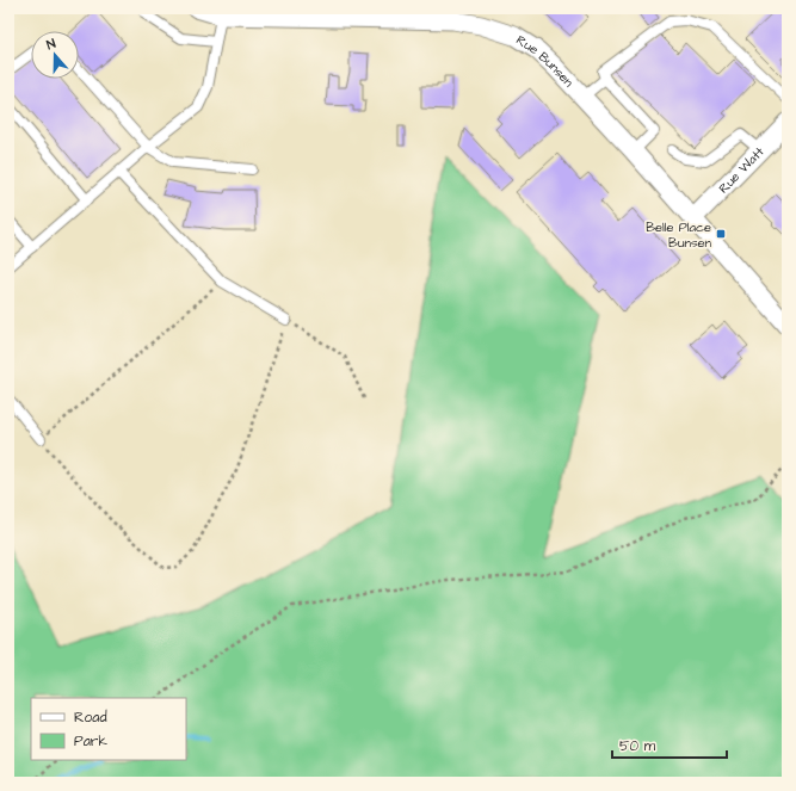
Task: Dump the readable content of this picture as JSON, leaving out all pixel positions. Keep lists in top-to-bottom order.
{
  "streets": {
    "street": ["Rue Bunsen", "Rue Watt"]
  },
  "crossings": [
    ["Rue Bunsen", "Rue Watt"]
  ],
  "places": {
    "transit": ["Belle Place Bunsen"]
  },
  "legend": ["Road", "Park"],
  "scale_bar": "50 m",
  "north": "top"
}
